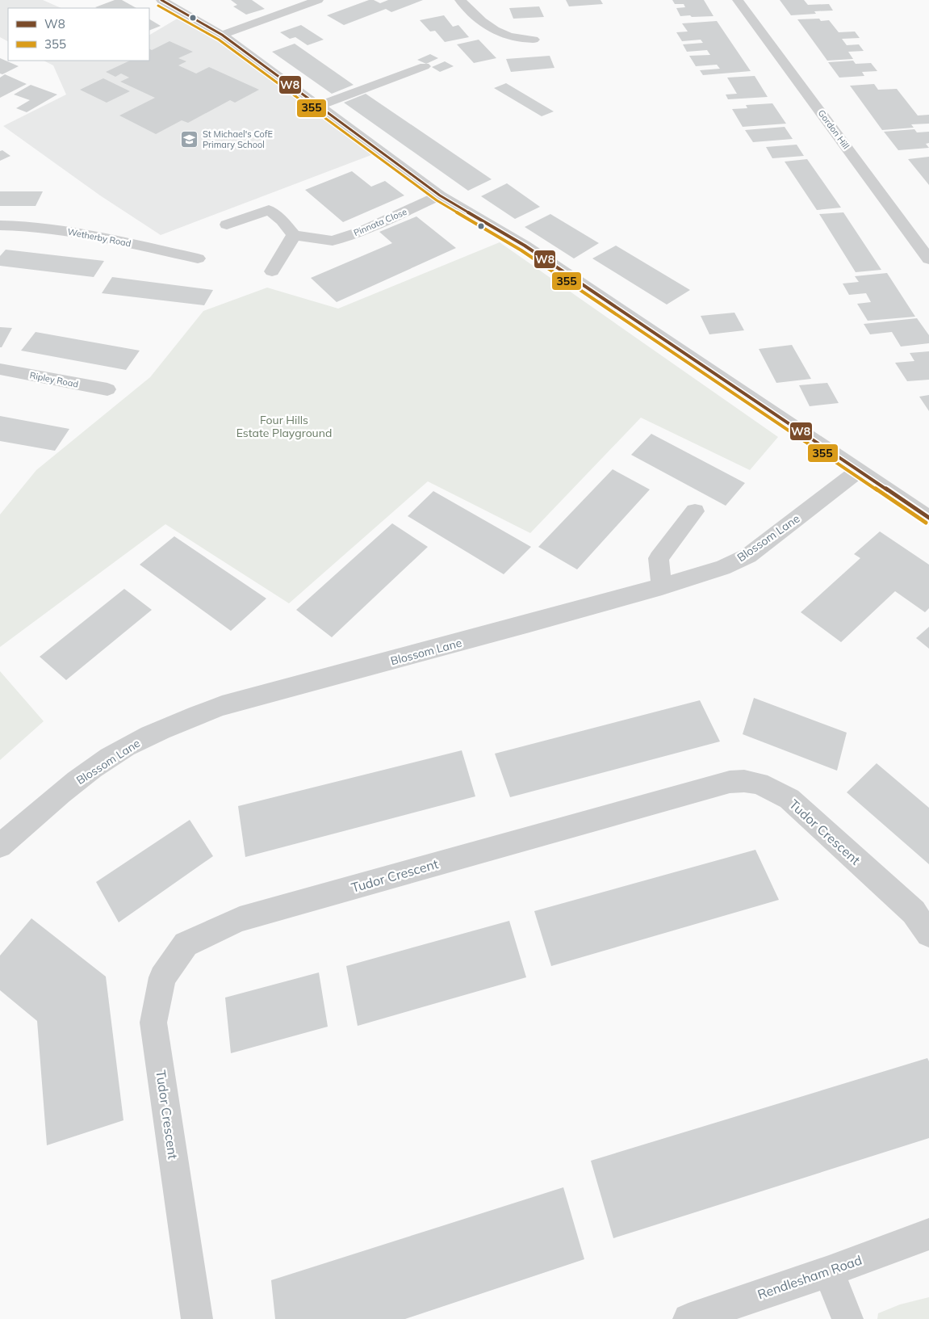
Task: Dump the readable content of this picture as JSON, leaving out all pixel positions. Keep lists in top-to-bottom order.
{
  "streets": {
    "street": [
      "Gordon Hill",
      "Pinnata Close",
      "Wetherby Road",
      "Ripley Road",
      "Blossom Lane",
      "Tudor Crescent",
      "Rendlesham Road"
    ]
  },
  "parks": ["Four Hills Estate Playground"],
  "places": {
    "school or university": ["St Michael's CofE Primary School"]
  },
  "lines": ["transit line W8", "transit line 355"],
  "legend": ["W8", "355"]
}
